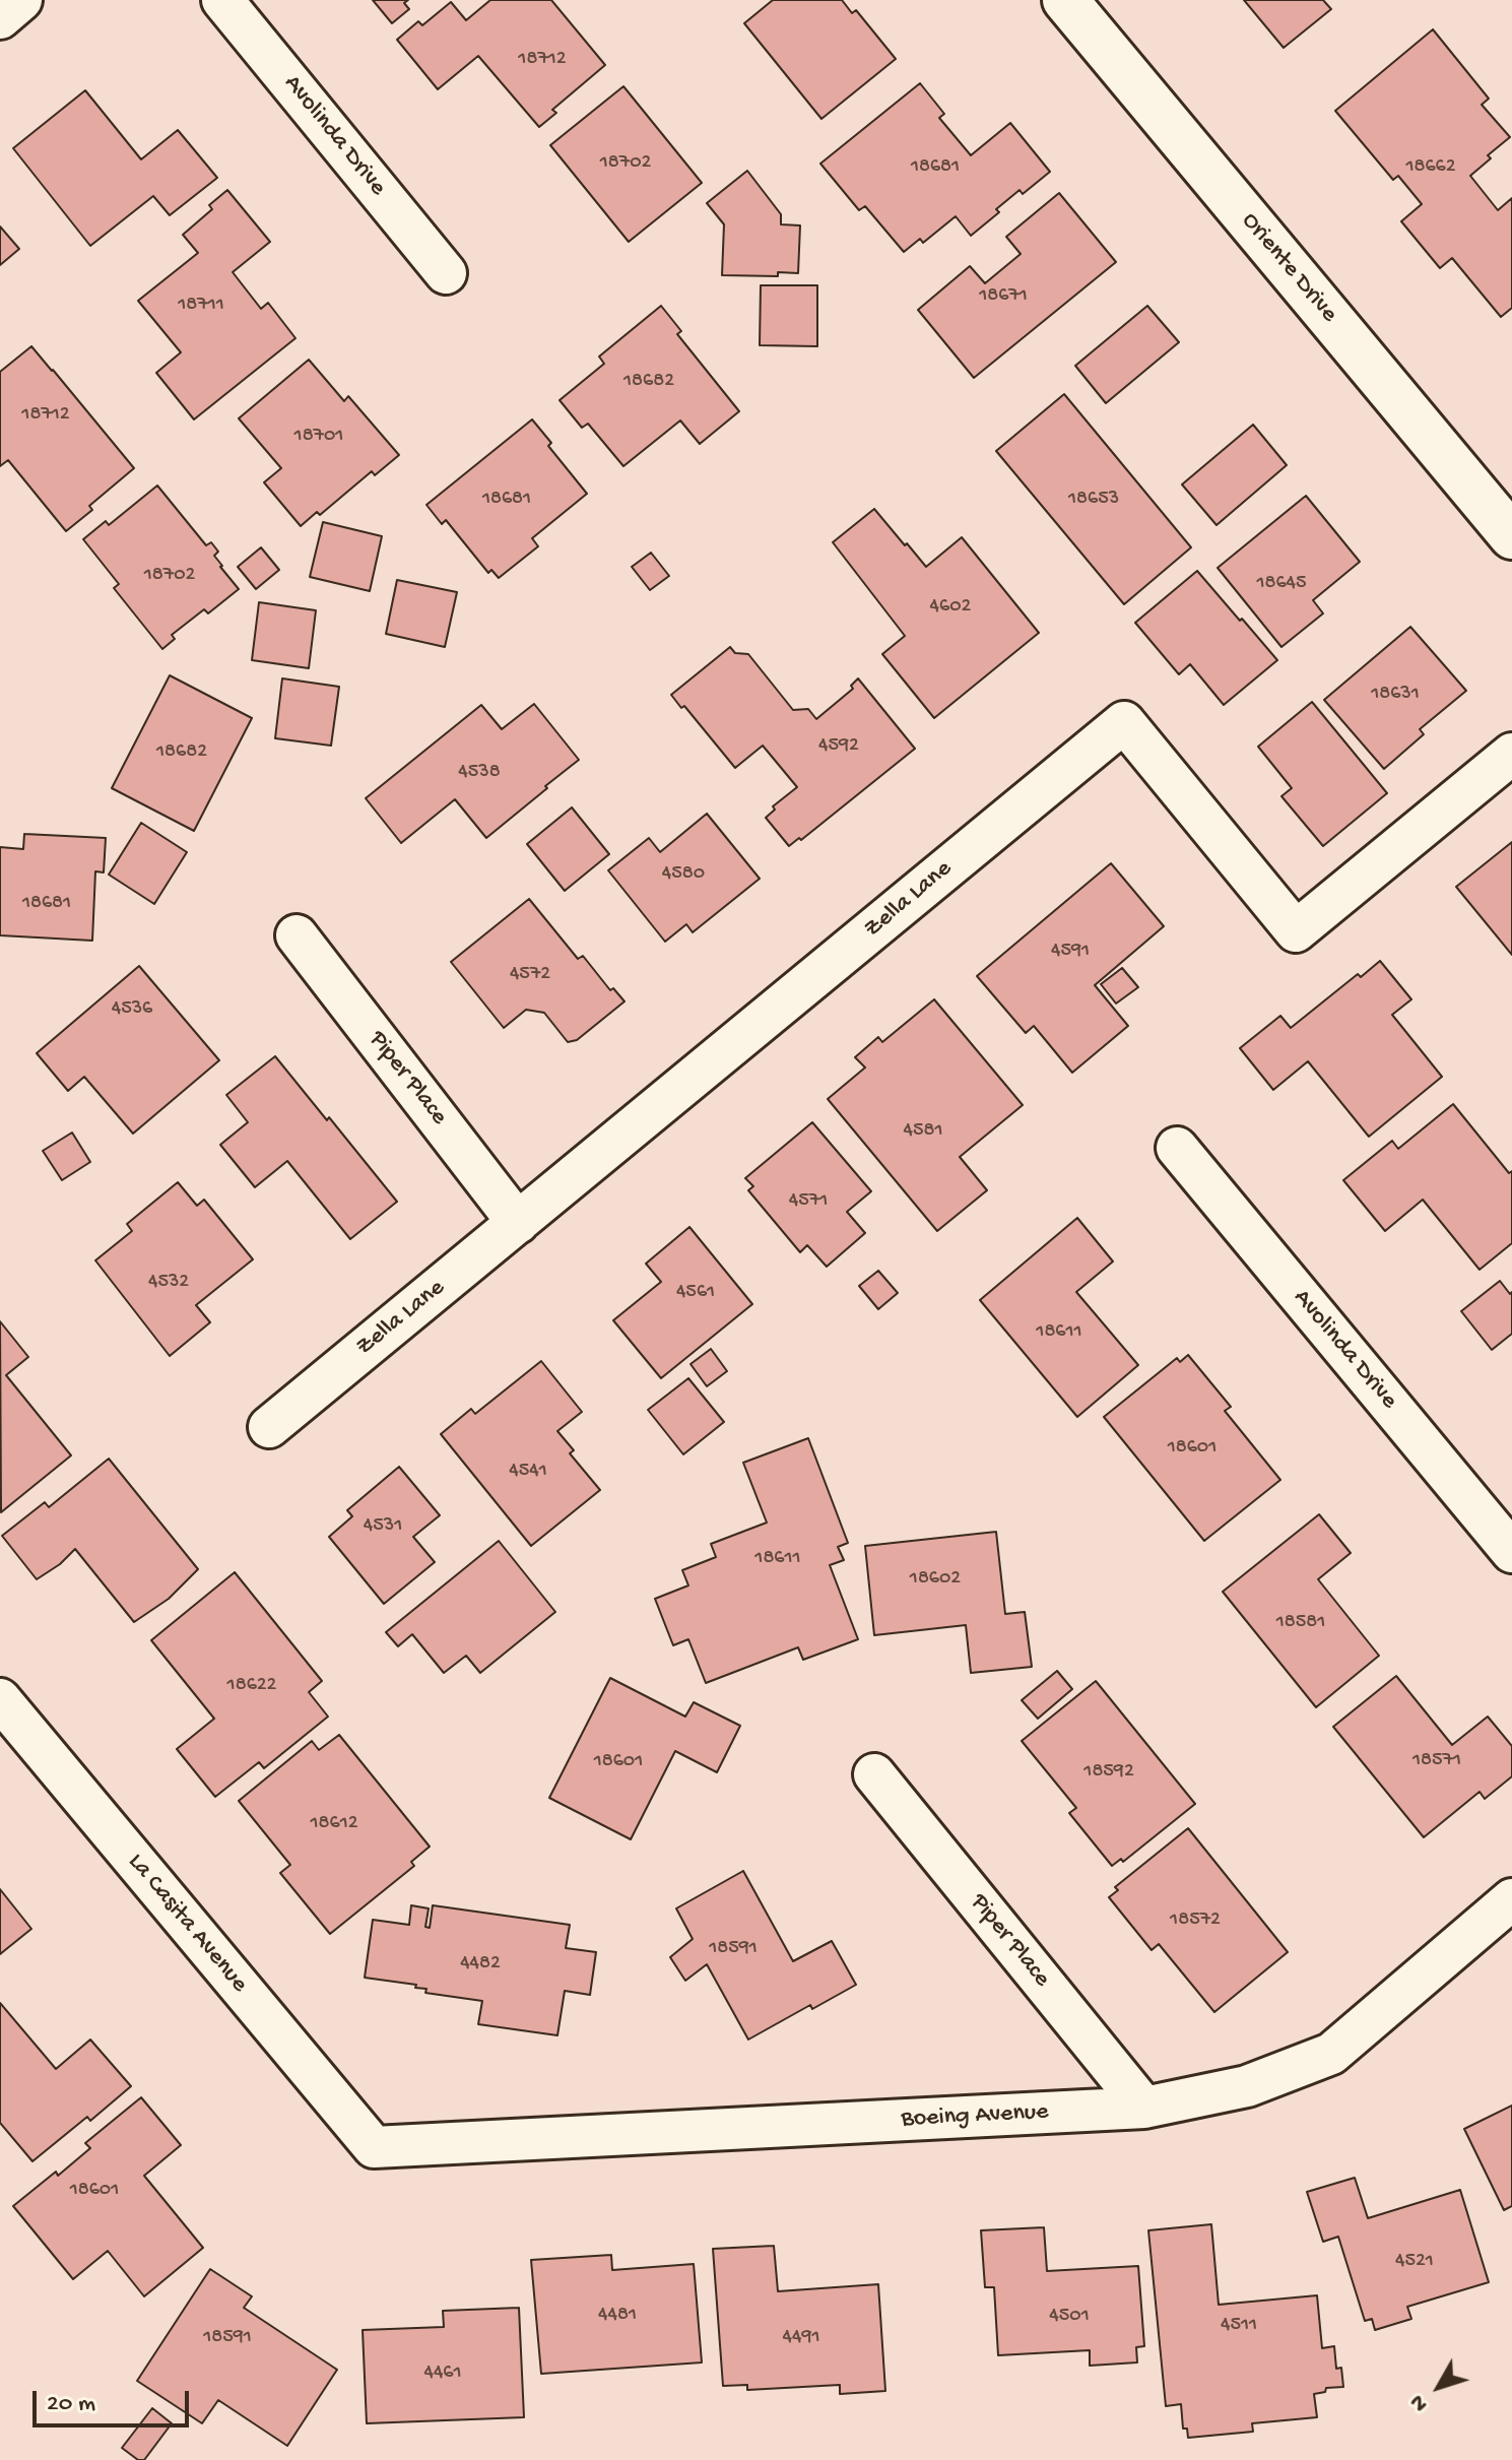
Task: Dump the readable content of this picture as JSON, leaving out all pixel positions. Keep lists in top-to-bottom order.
{
  "streets": {
    "street": [
      "Avolinda Drive",
      "Oriente Drive",
      "Zella Lane",
      "Piper Place",
      "La Casita Avenue",
      "Boeing Avenue"
    ]
  },
  "crossings": [
    ["Zella Lane", "Piper Place"],
    ["Piper Place", "Boeing Avenue"],
    ["La Casita Avenue", "Boeing Avenue"]
  ],
  "house_numbers": [
    "18712",
    "18702",
    "18681",
    "18662",
    "18671",
    "18711",
    "18682",
    "18712",
    "18701",
    "18681",
    "18653",
    "18702",
    "18645",
    "4602",
    "18631",
    "4592",
    "18682",
    "4538",
    "4580",
    "18681",
    "4591",
    "4572",
    "4536",
    "4581",
    "4571",
    "4532",
    "4561",
    "18611",
    "18601",
    "4541",
    "4531",
    "18611",
    "18602",
    "18581",
    "18622",
    "18571",
    "18601",
    "18592",
    "18612",
    "18572",
    "18591",
    "4482",
    "18601",
    "4521",
    "4481",
    "4501",
    "4511",
    "18591",
    "4491",
    "4461"
  ],
  "scale_bar": "20 m",
  "north": "bottom left"
}
